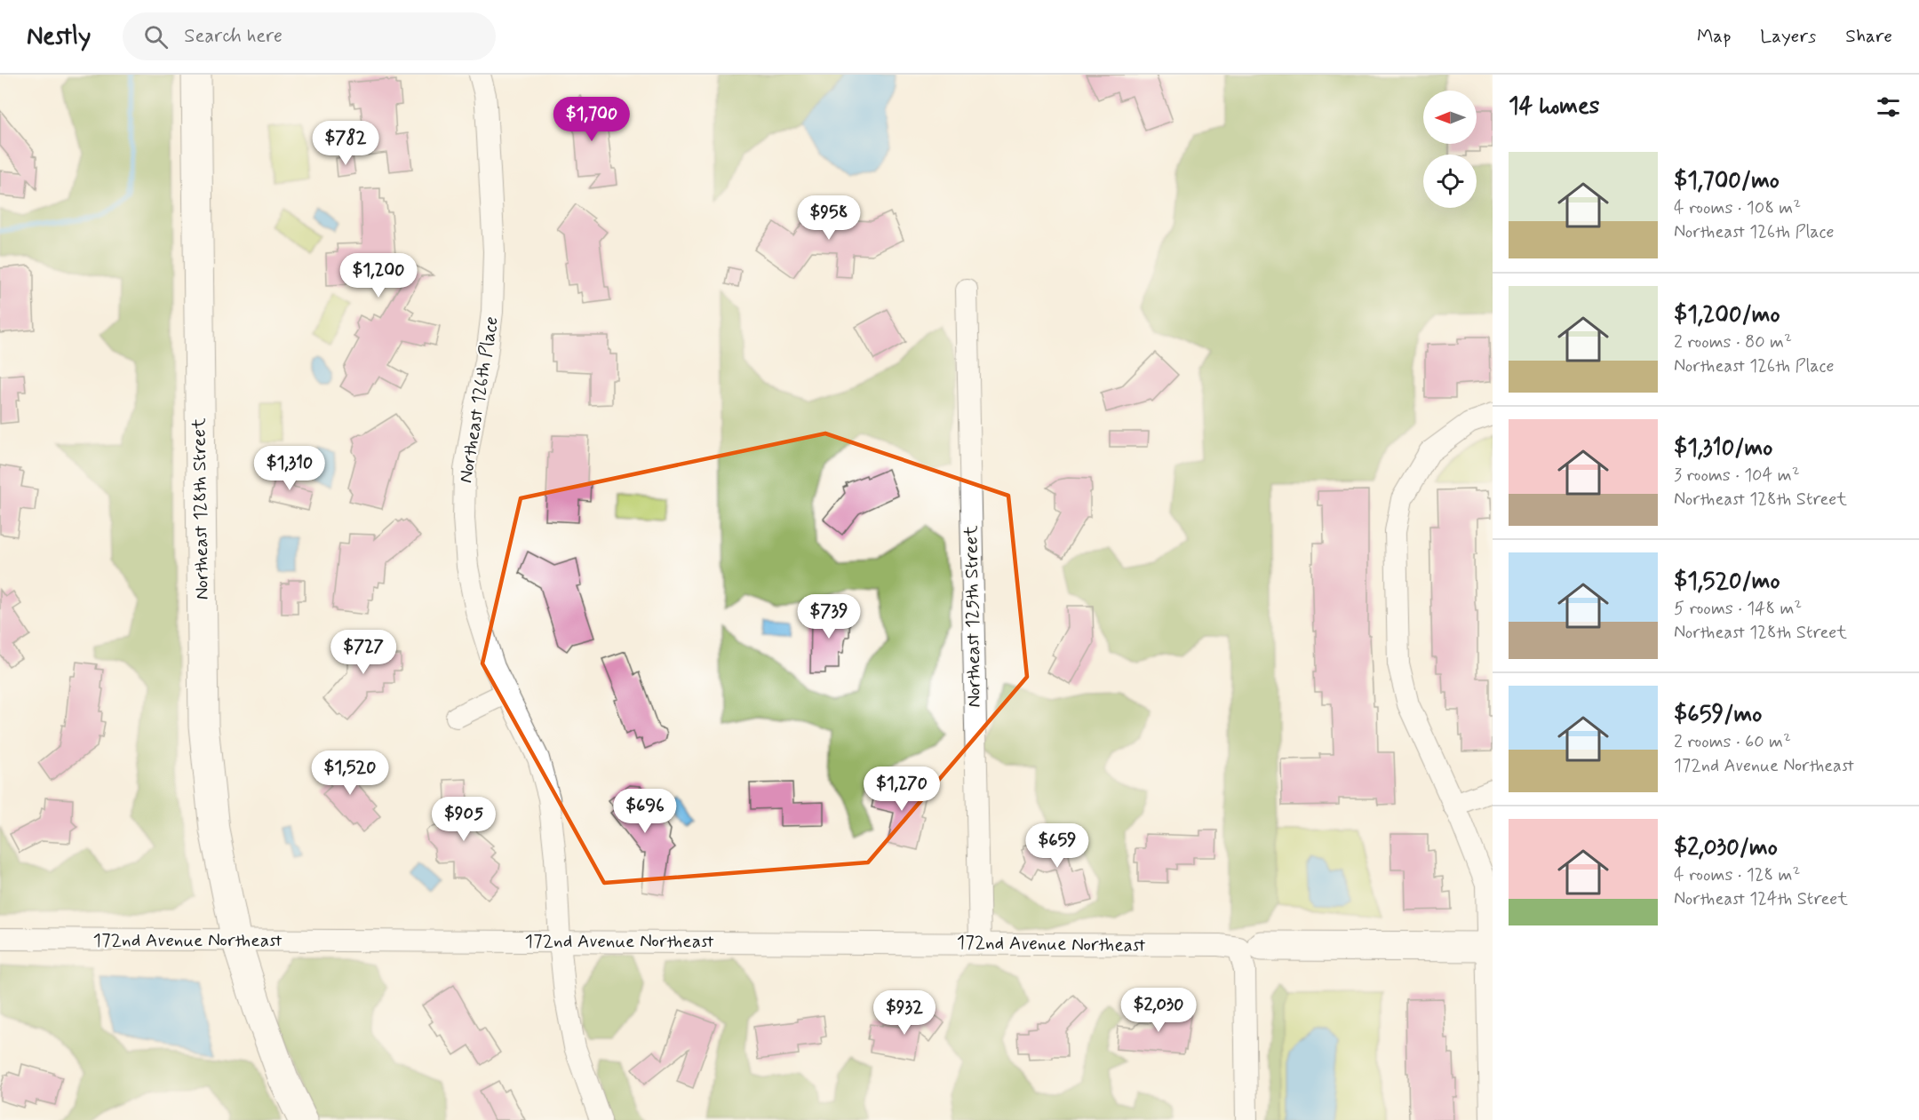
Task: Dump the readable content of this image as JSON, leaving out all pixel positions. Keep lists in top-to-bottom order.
{
  "streets": {
    "street": [
      "Northeast 126th Place",
      "Northeast 128th Street",
      "Northeast 125th Street",
      "172nd Avenue Northeast"
    ]
  },
  "crossings": [
    ["Northeast 126th Place", "172nd Avenue Northeast"],
    ["Northeast 128th Street", "172nd Avenue Northeast"],
    ["Northeast 125th Street", "172nd Avenue Northeast"]
  ],
  "north": "left",
  "page": {
    "header": "Nestly",
    "search": "Search here",
    "nav": ["Map", "Layers", "Share"],
    "heading": "14 homes",
    "price": [
      "$1,700",
      "$782",
      "$958",
      "$1,200",
      "$1,310",
      "$739",
      "$727",
      "$1,520",
      "$1,270",
      "$696",
      "$905",
      "$659",
      "$2,030",
      "$932"
    ],
    "list": [
      {
        "name": "$1,700/mo",
        "note": "4 rooms · 108 m² · Northeast 126th Place"
      },
      {
        "name": "$1,200/mo",
        "note": "2 rooms · 80 m² · Northeast 126th Place"
      },
      {
        "name": "$1,310/mo",
        "note": "3 rooms · 104 m² · Northeast 128th Street"
      },
      {
        "name": "$1,520/mo",
        "note": "5 rooms · 148 m² · Northeast 128th Street"
      },
      {
        "name": "$659/mo",
        "note": "2 rooms · 60 m² · 172nd Avenue Northeast"
      },
      {
        "name": "$2,030/mo",
        "note": "4 rooms · 128 m² · Northeast 124th Street"
      }
    ]
  }
}
